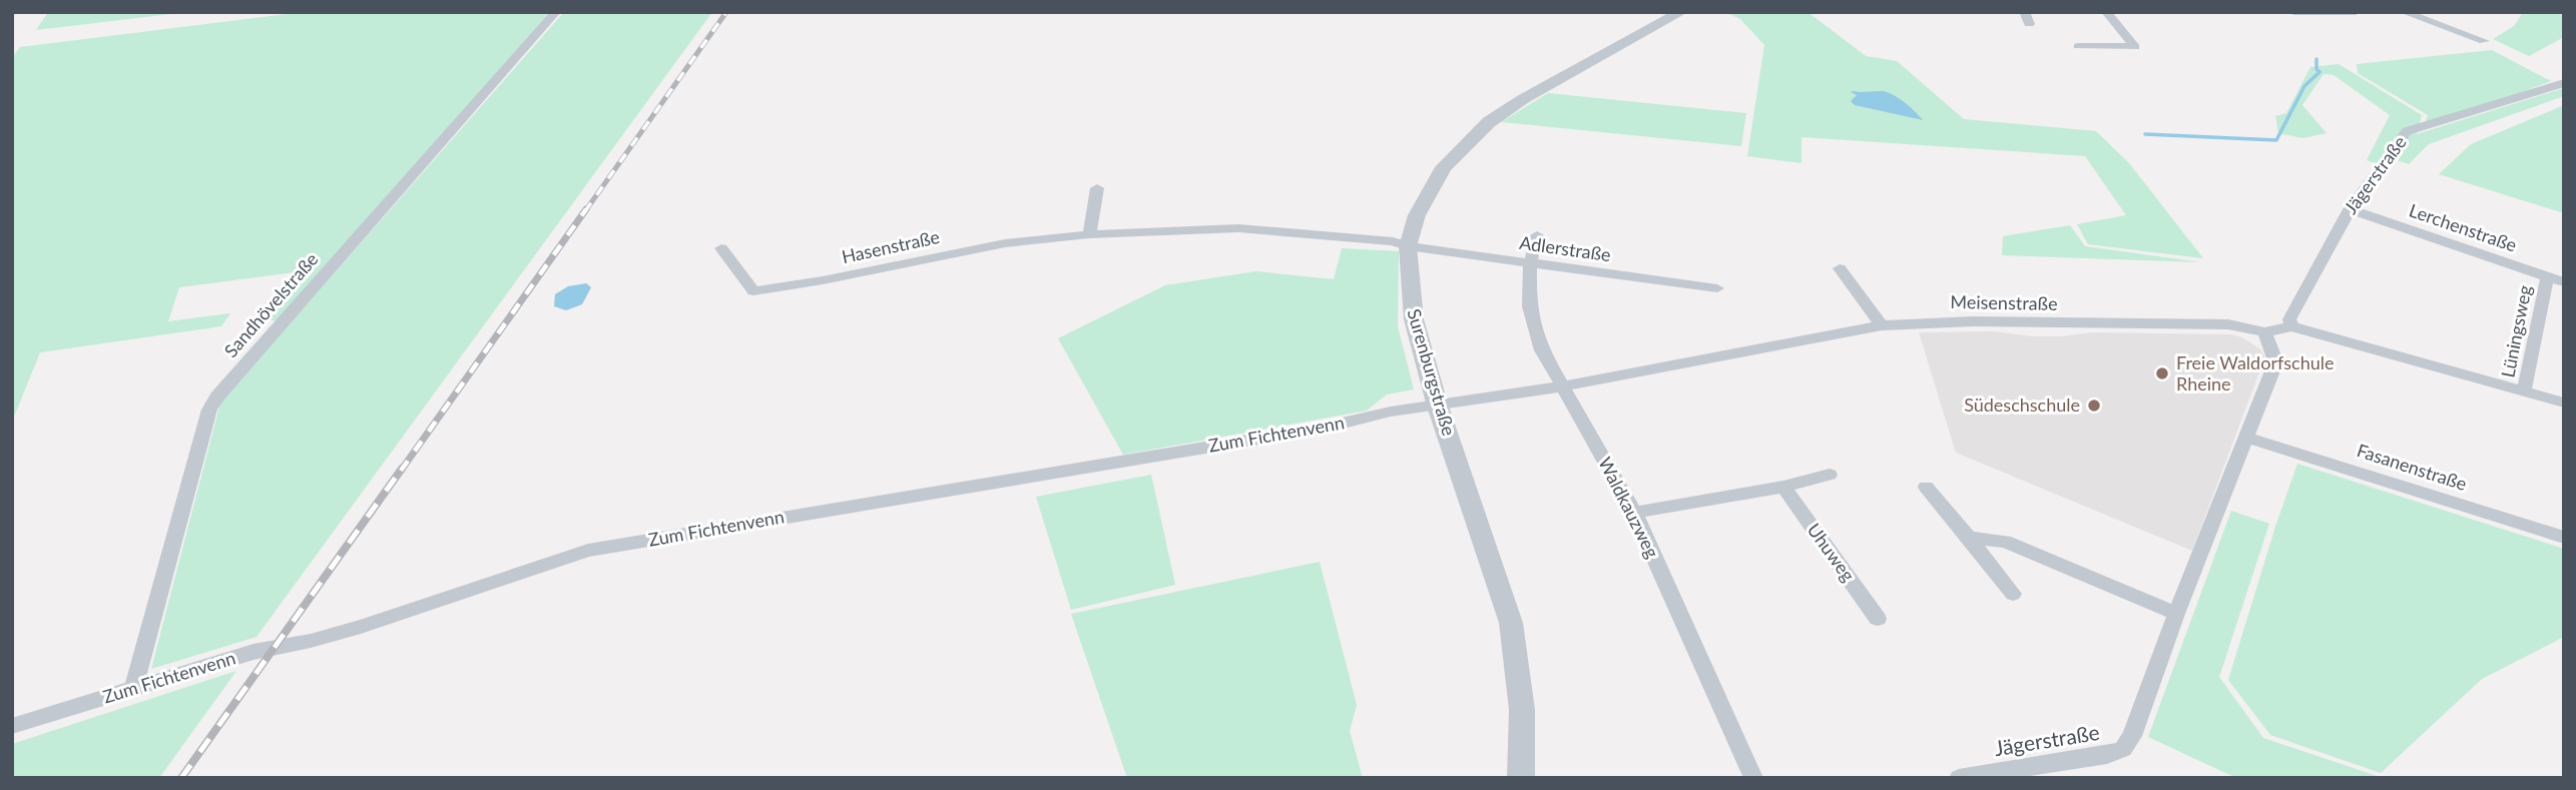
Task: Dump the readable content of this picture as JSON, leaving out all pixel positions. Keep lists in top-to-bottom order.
{
  "streets": {
    "street": [
      "Jägerstraße",
      "Lerchenstraße",
      "Hasenstraße",
      "Adlerstraße",
      "Meisenstraße",
      "Sandhövelstraße",
      "Lüningsweg",
      "Surenburgstraße",
      "Zum Fichtenvenn",
      "Fasanenstraße",
      "Waldkauzweg",
      "Uhuweg"
    ]
  },
  "crossings": [
    ["Jägerstraße", "Lerchenstraße"],
    ["Jägerstraße", "Meisenstraße"],
    ["Jägerstraße", "Fasanenstraße"],
    ["Lerchenstraße", "Lüningsweg"],
    ["Hasenstraße", "Adlerstraße"],
    ["Hasenstraße", "Surenburgstraße"],
    ["Adlerstraße", "Surenburgstraße"],
    ["Adlerstraße", "Waldkauzweg"],
    ["Meisenstraße", "Lüningsweg"],
    ["Meisenstraße", "Surenburgstraße"],
    ["Meisenstraße", "Zum Fichtenvenn"],
    ["Meisenstraße", "Waldkauzweg"],
    ["Sandhövelstraße", "Zum Fichtenvenn"],
    ["Surenburgstraße", "Zum Fichtenvenn"]
  ],
  "places": ["Freie Waldorfschule Rheine", "Südeschschule"]
}
